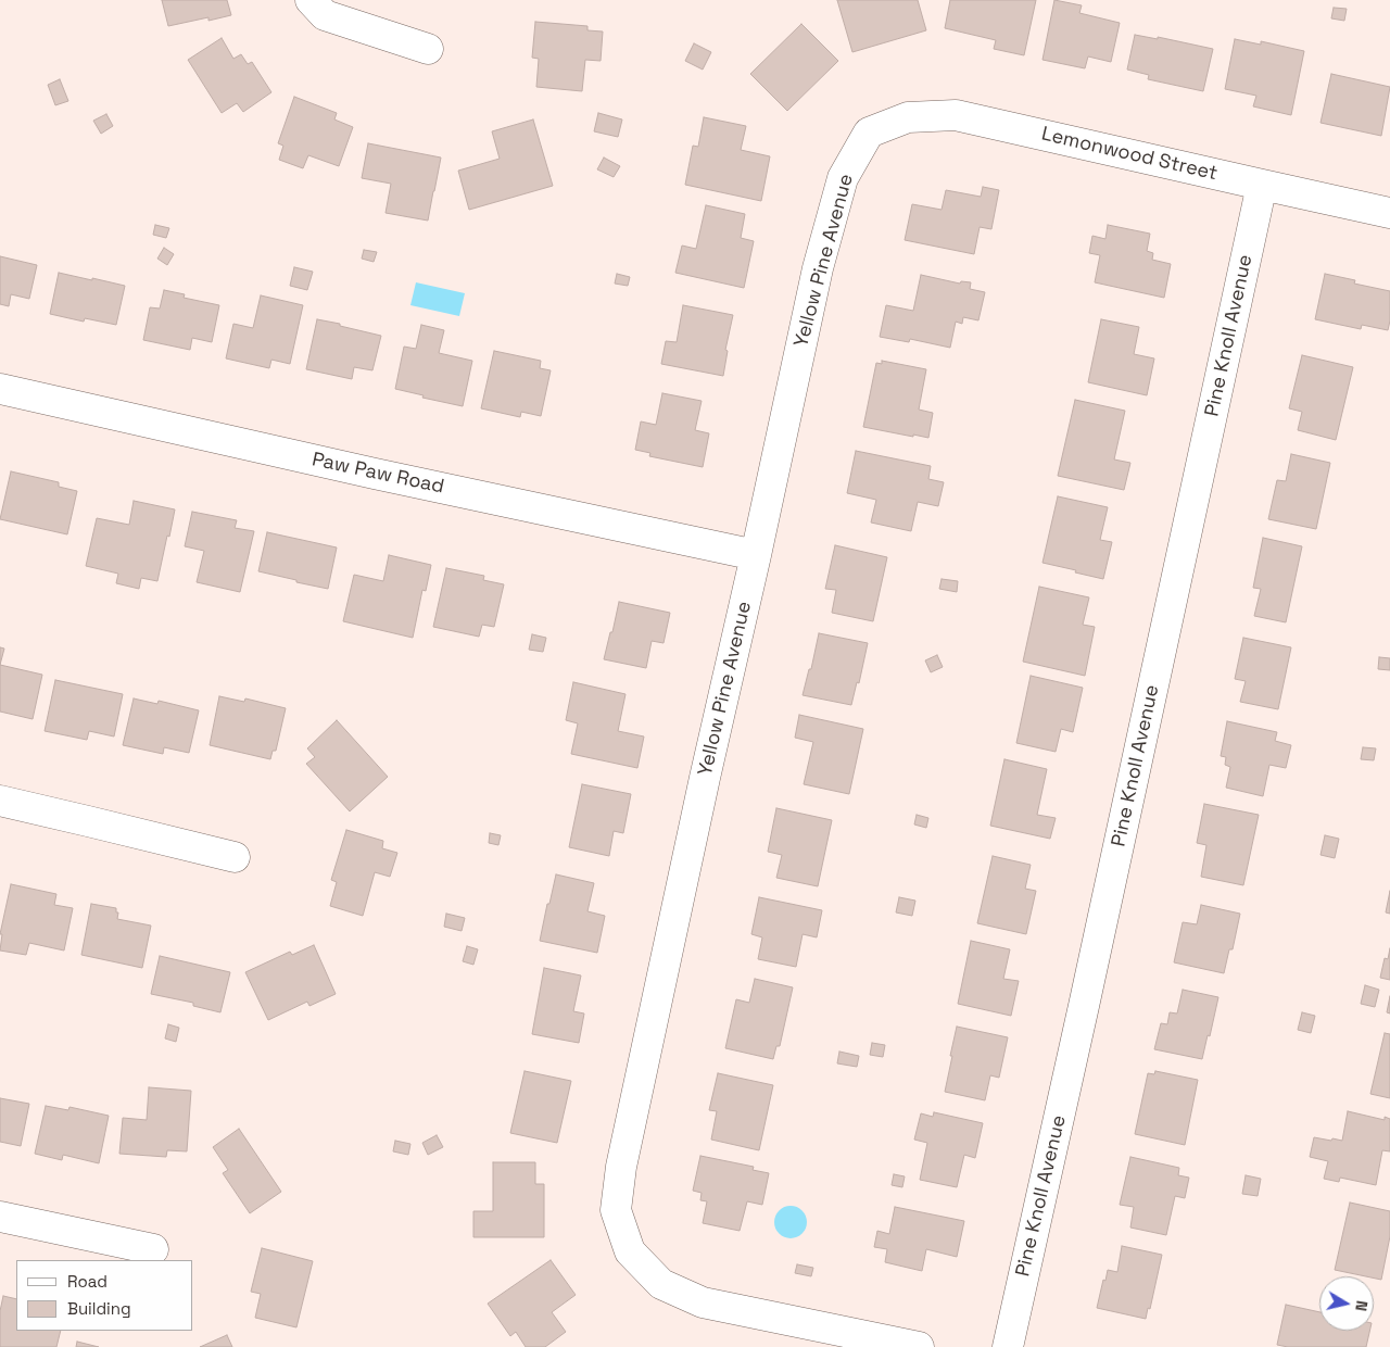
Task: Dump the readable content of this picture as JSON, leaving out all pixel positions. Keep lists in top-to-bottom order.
{
  "streets": {
    "street": [
      "Lemonwood Street",
      "Yellow Pine Avenue",
      "Pine Knoll Avenue",
      "Paw Paw Road"
    ]
  },
  "crossings": [
    ["Lemonwood Street", "Yellow Pine Avenue"],
    ["Lemonwood Street", "Pine Knoll Avenue"],
    ["Yellow Pine Avenue", "Paw Paw Road"]
  ],
  "legend": ["Road", "Building"],
  "north": "right"
}
